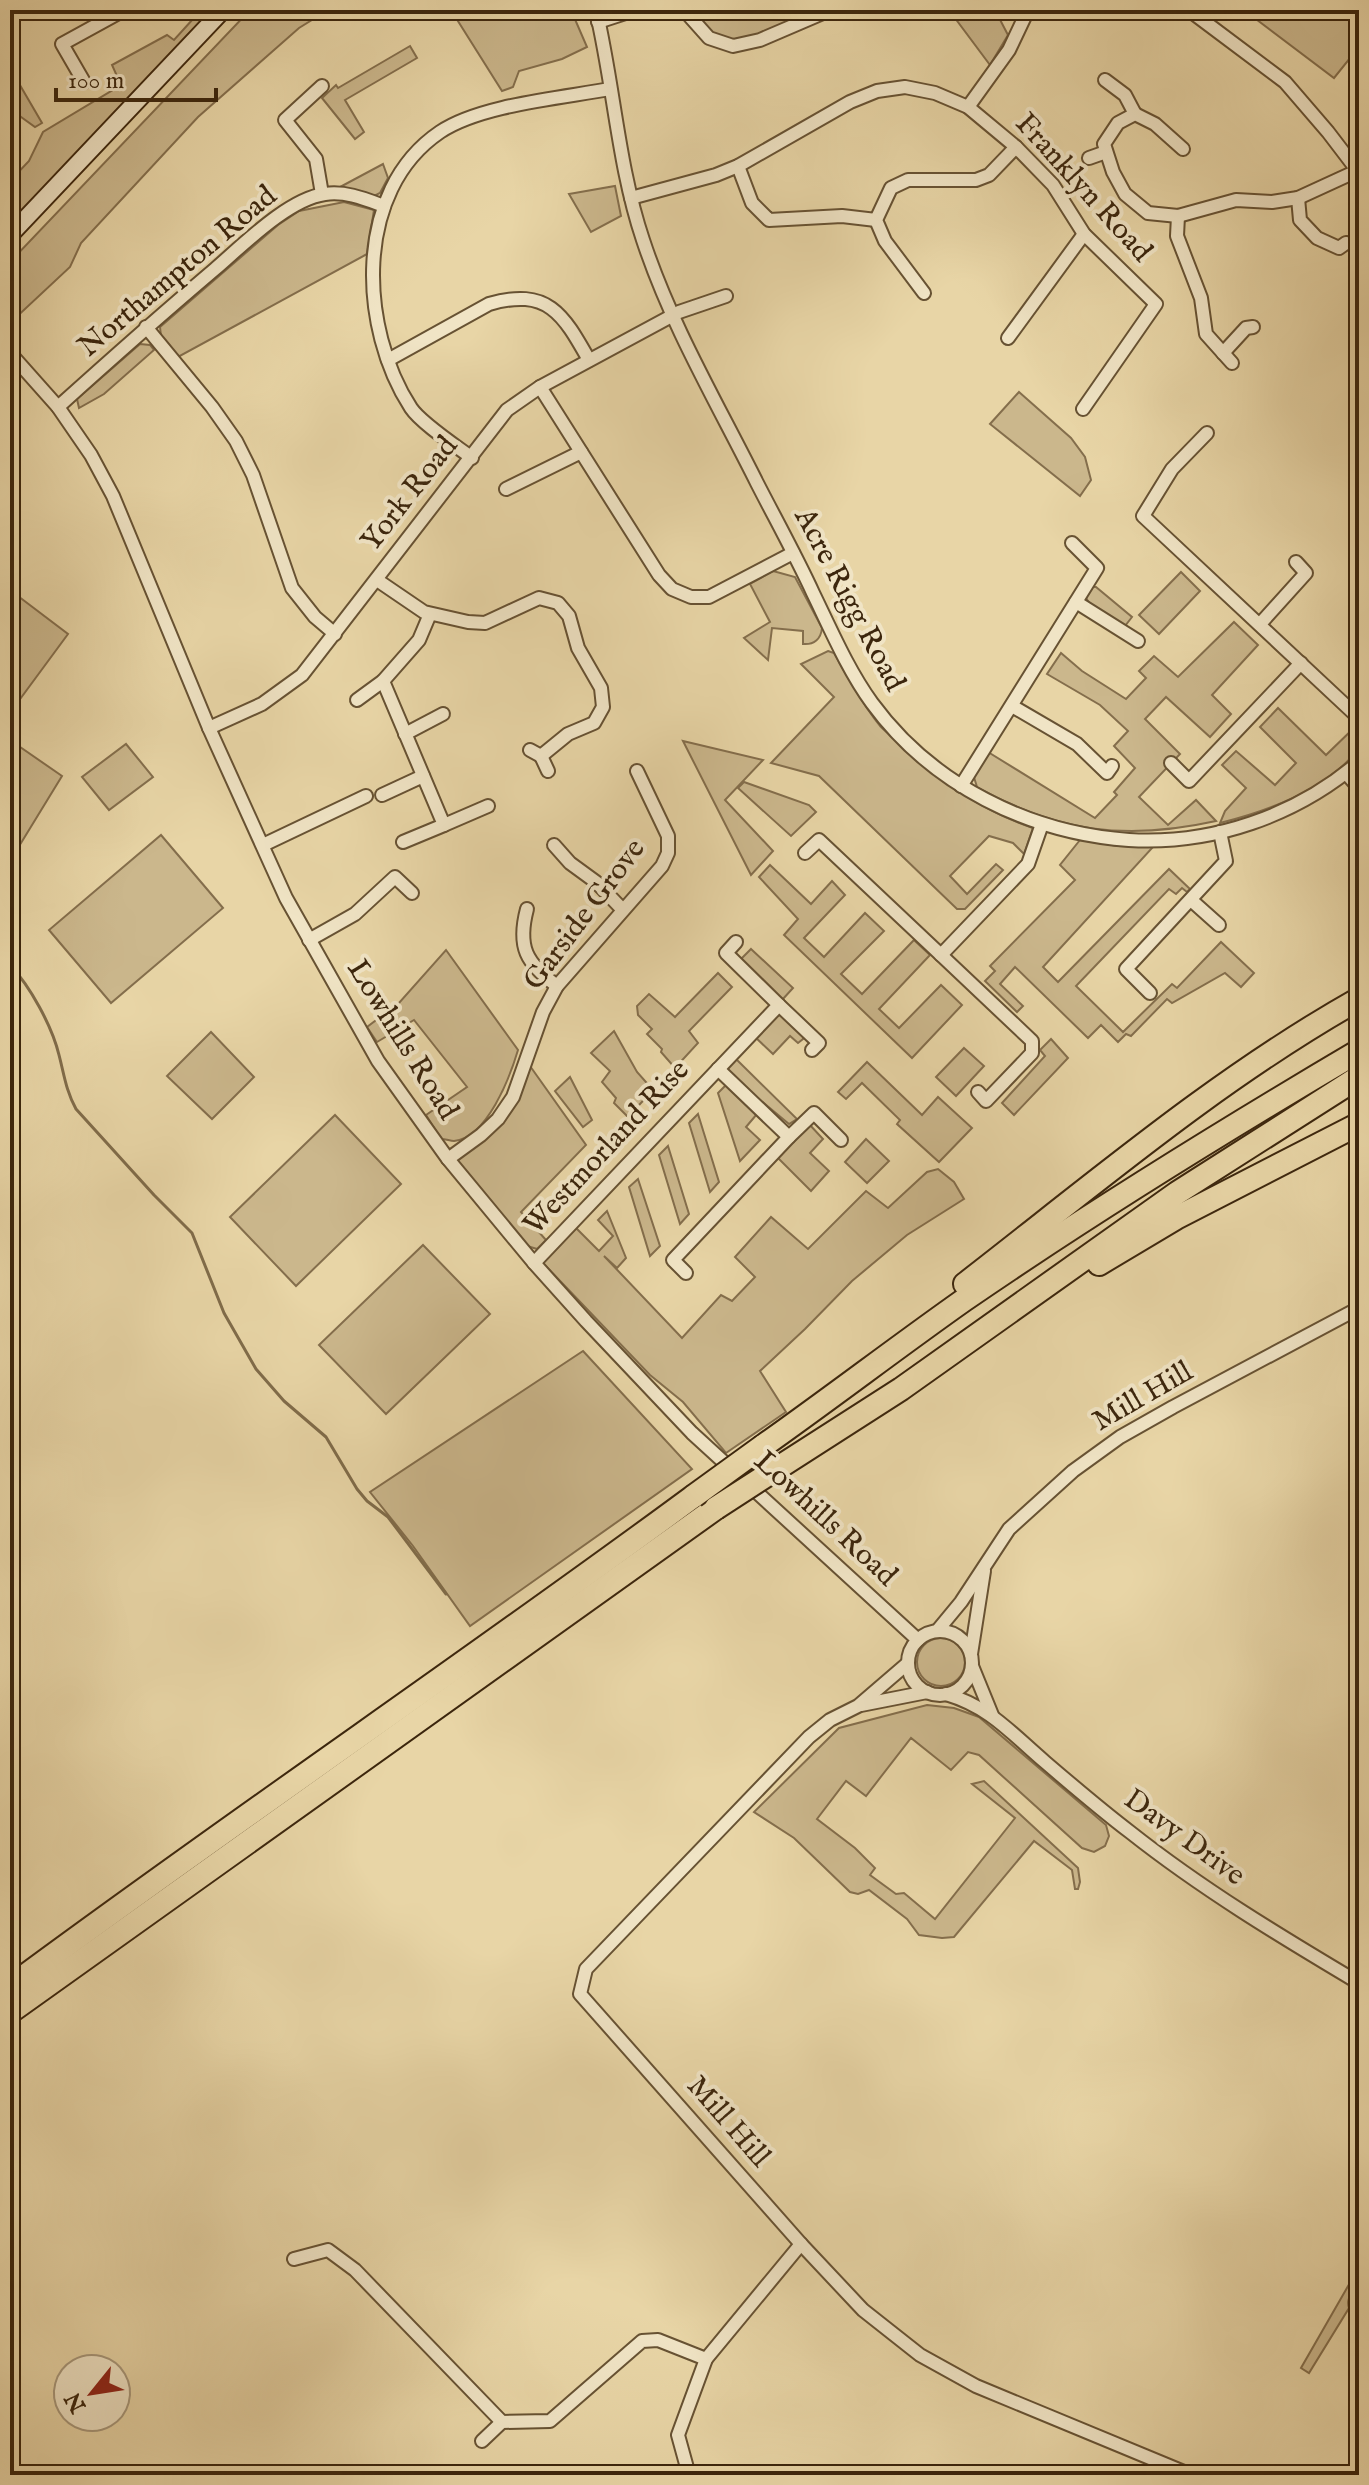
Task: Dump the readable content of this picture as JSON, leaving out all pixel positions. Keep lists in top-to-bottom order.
{
  "streets": {
    "street": [
      "Franklyn Road",
      "Northampton Road",
      "York Road",
      "Acre Rigg Road",
      "Garside Grove",
      "Lowhills Road",
      "Westmorland Rise",
      "Mill Hill",
      "Davy Drive"
    ]
  },
  "crossings": [
    ["Franklyn Road", "Acre Rigg Road"],
    ["Northampton Road", "Lowhills Road"],
    ["York Road", "Acre Rigg Road"],
    ["York Road", "Lowhills Road"],
    ["Garside Grove", "Lowhills Road"],
    ["Lowhills Road", "Westmorland Rise"],
    ["Lowhills Road", "Mill Hill"],
    ["Lowhills Road", "Davy Drive"],
    ["Mill Hill", "Davy Drive"]
  ],
  "scale_bar": "100 m",
  "north": "bottom left"
}
